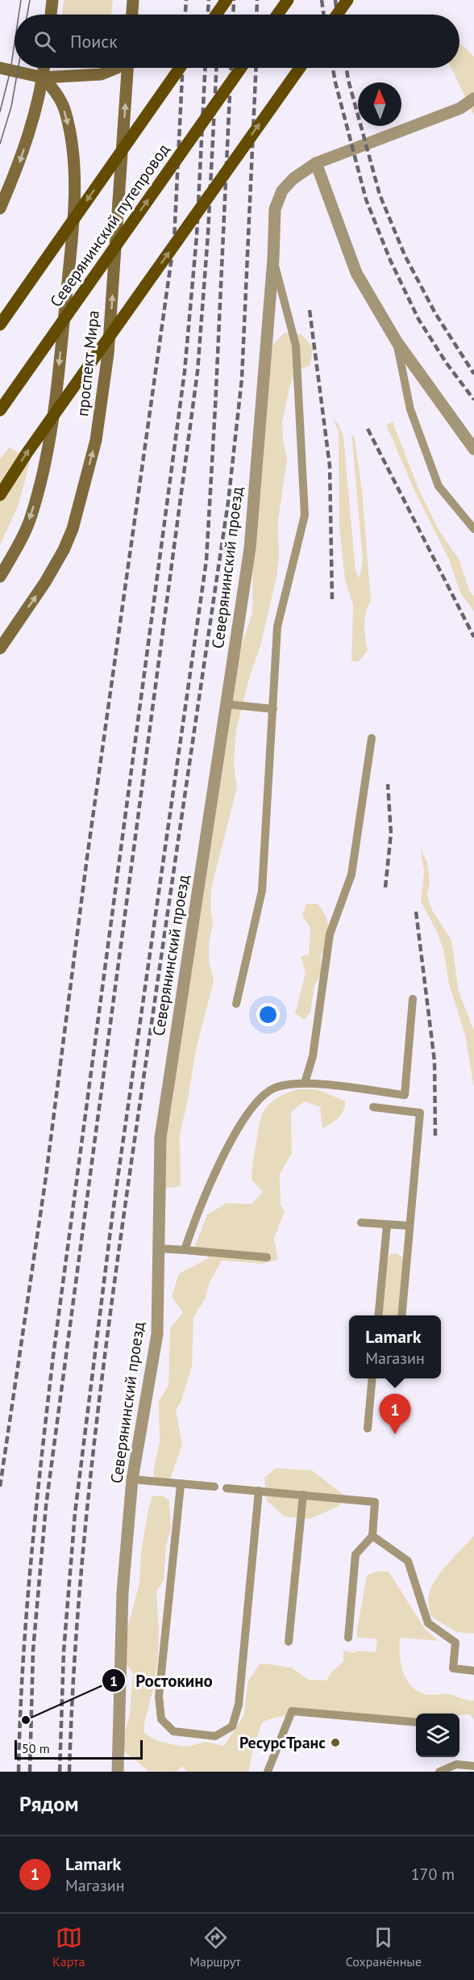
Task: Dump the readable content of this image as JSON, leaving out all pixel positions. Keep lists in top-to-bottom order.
{
  "streets": {
    "main road": ["Северянинский путепровод", "проспект Мира"],
    "street": ["Северянинский проезд"]
  },
  "places": ["Ростокино", "РесурсТранс"],
  "scale_bar": "50 m",
  "north": "top",
  "page": {
    "search": "Поиск",
    "popup": ["Lamark", "Магазин"],
    "pins": "1",
    "scale": "50 m",
    "heading": "Рядом",
    "list": [
      {
        "mark": "1",
        "name": "Lamark",
        "note": "Магазин",
        "value": "170 m"
      }
    ],
    "nav": ["Карта", "Маршрут", "Сохранённые"]
  }
}
